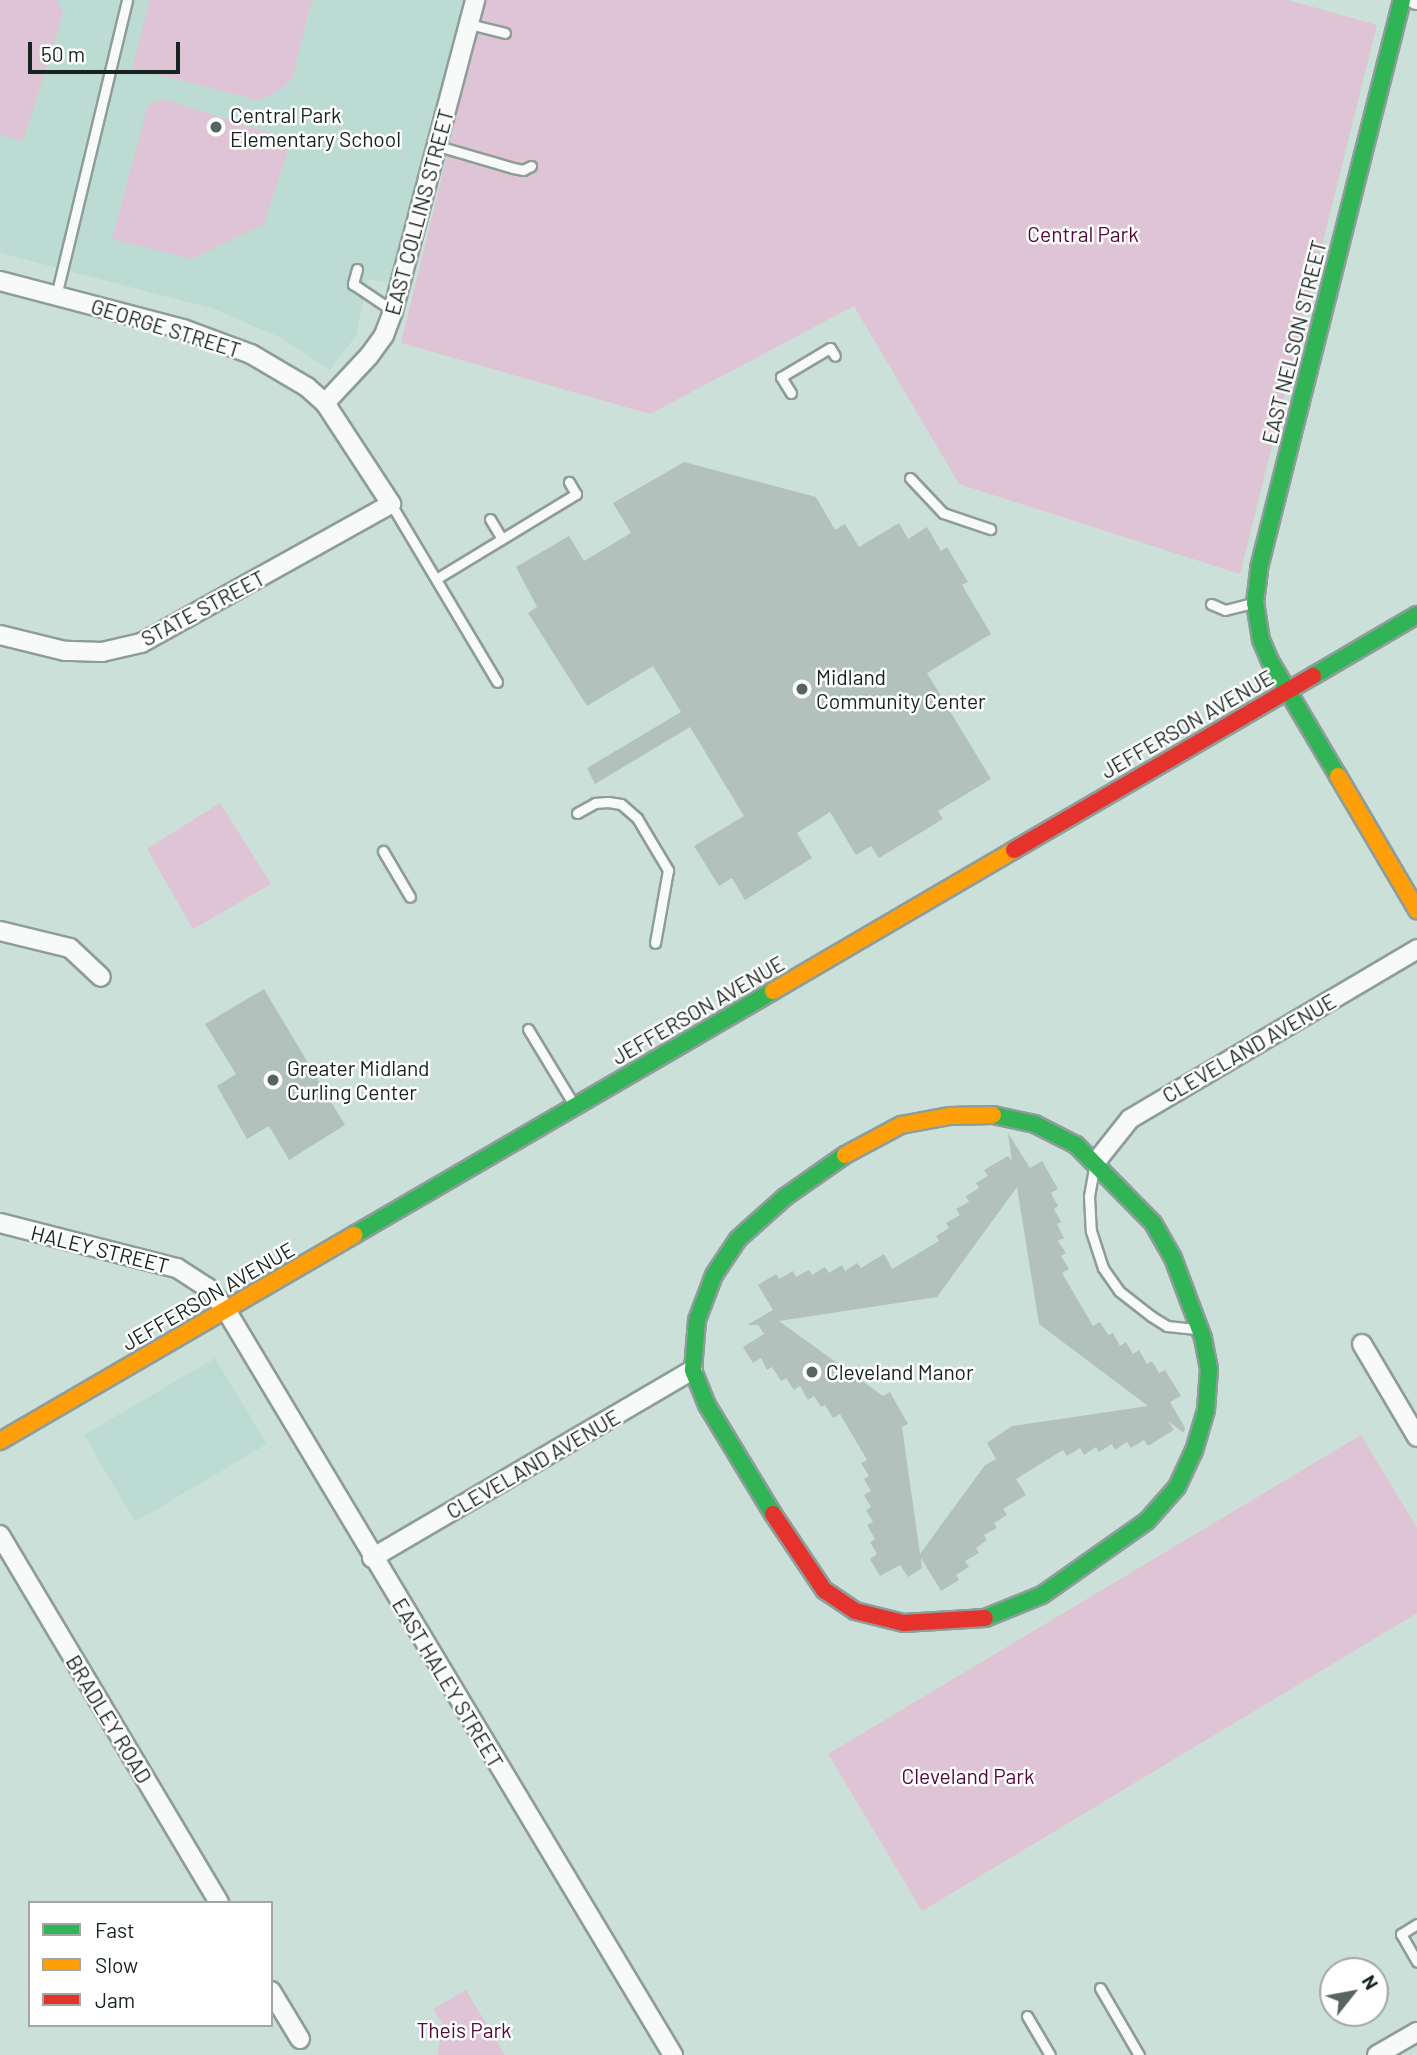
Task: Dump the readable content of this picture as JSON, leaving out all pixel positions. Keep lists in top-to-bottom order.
{
  "streets": {
    "street": [
      "EAST COLLINS STREET",
      "GEORGE STREET",
      "EAST NELSON STREET",
      "STATE STREET",
      "JEFFERSON AVENUE",
      "CLEVELAND AVENUE",
      "HALEY STREET",
      "EAST HALEY STREET",
      "BRADLEY ROAD"
    ]
  },
  "crossings": [
    ["EAST COLLINS STREET", "GEORGE STREET"],
    ["GEORGE STREET", "STATE STREET"],
    ["EAST NELSON STREET", "JEFFERSON AVENUE"],
    ["JEFFERSON AVENUE", "HALEY STREET"],
    ["JEFFERSON AVENUE", "EAST HALEY STREET"],
    ["CLEVELAND AVENUE", "EAST HALEY STREET"],
    ["HALEY STREET", "EAST HALEY STREET"]
  ],
  "parks": ["Central Park", "Cleveland Park", "Theis Park"],
  "places": [
    "Central Park Elementary School",
    "Midland Community Center",
    "Greater Midland Curling Center",
    "Cleveland Manor"
  ],
  "legend": ["Fast", "Slow", "Jam"],
  "scale_bar": "50 m",
  "north": "top right"
}
